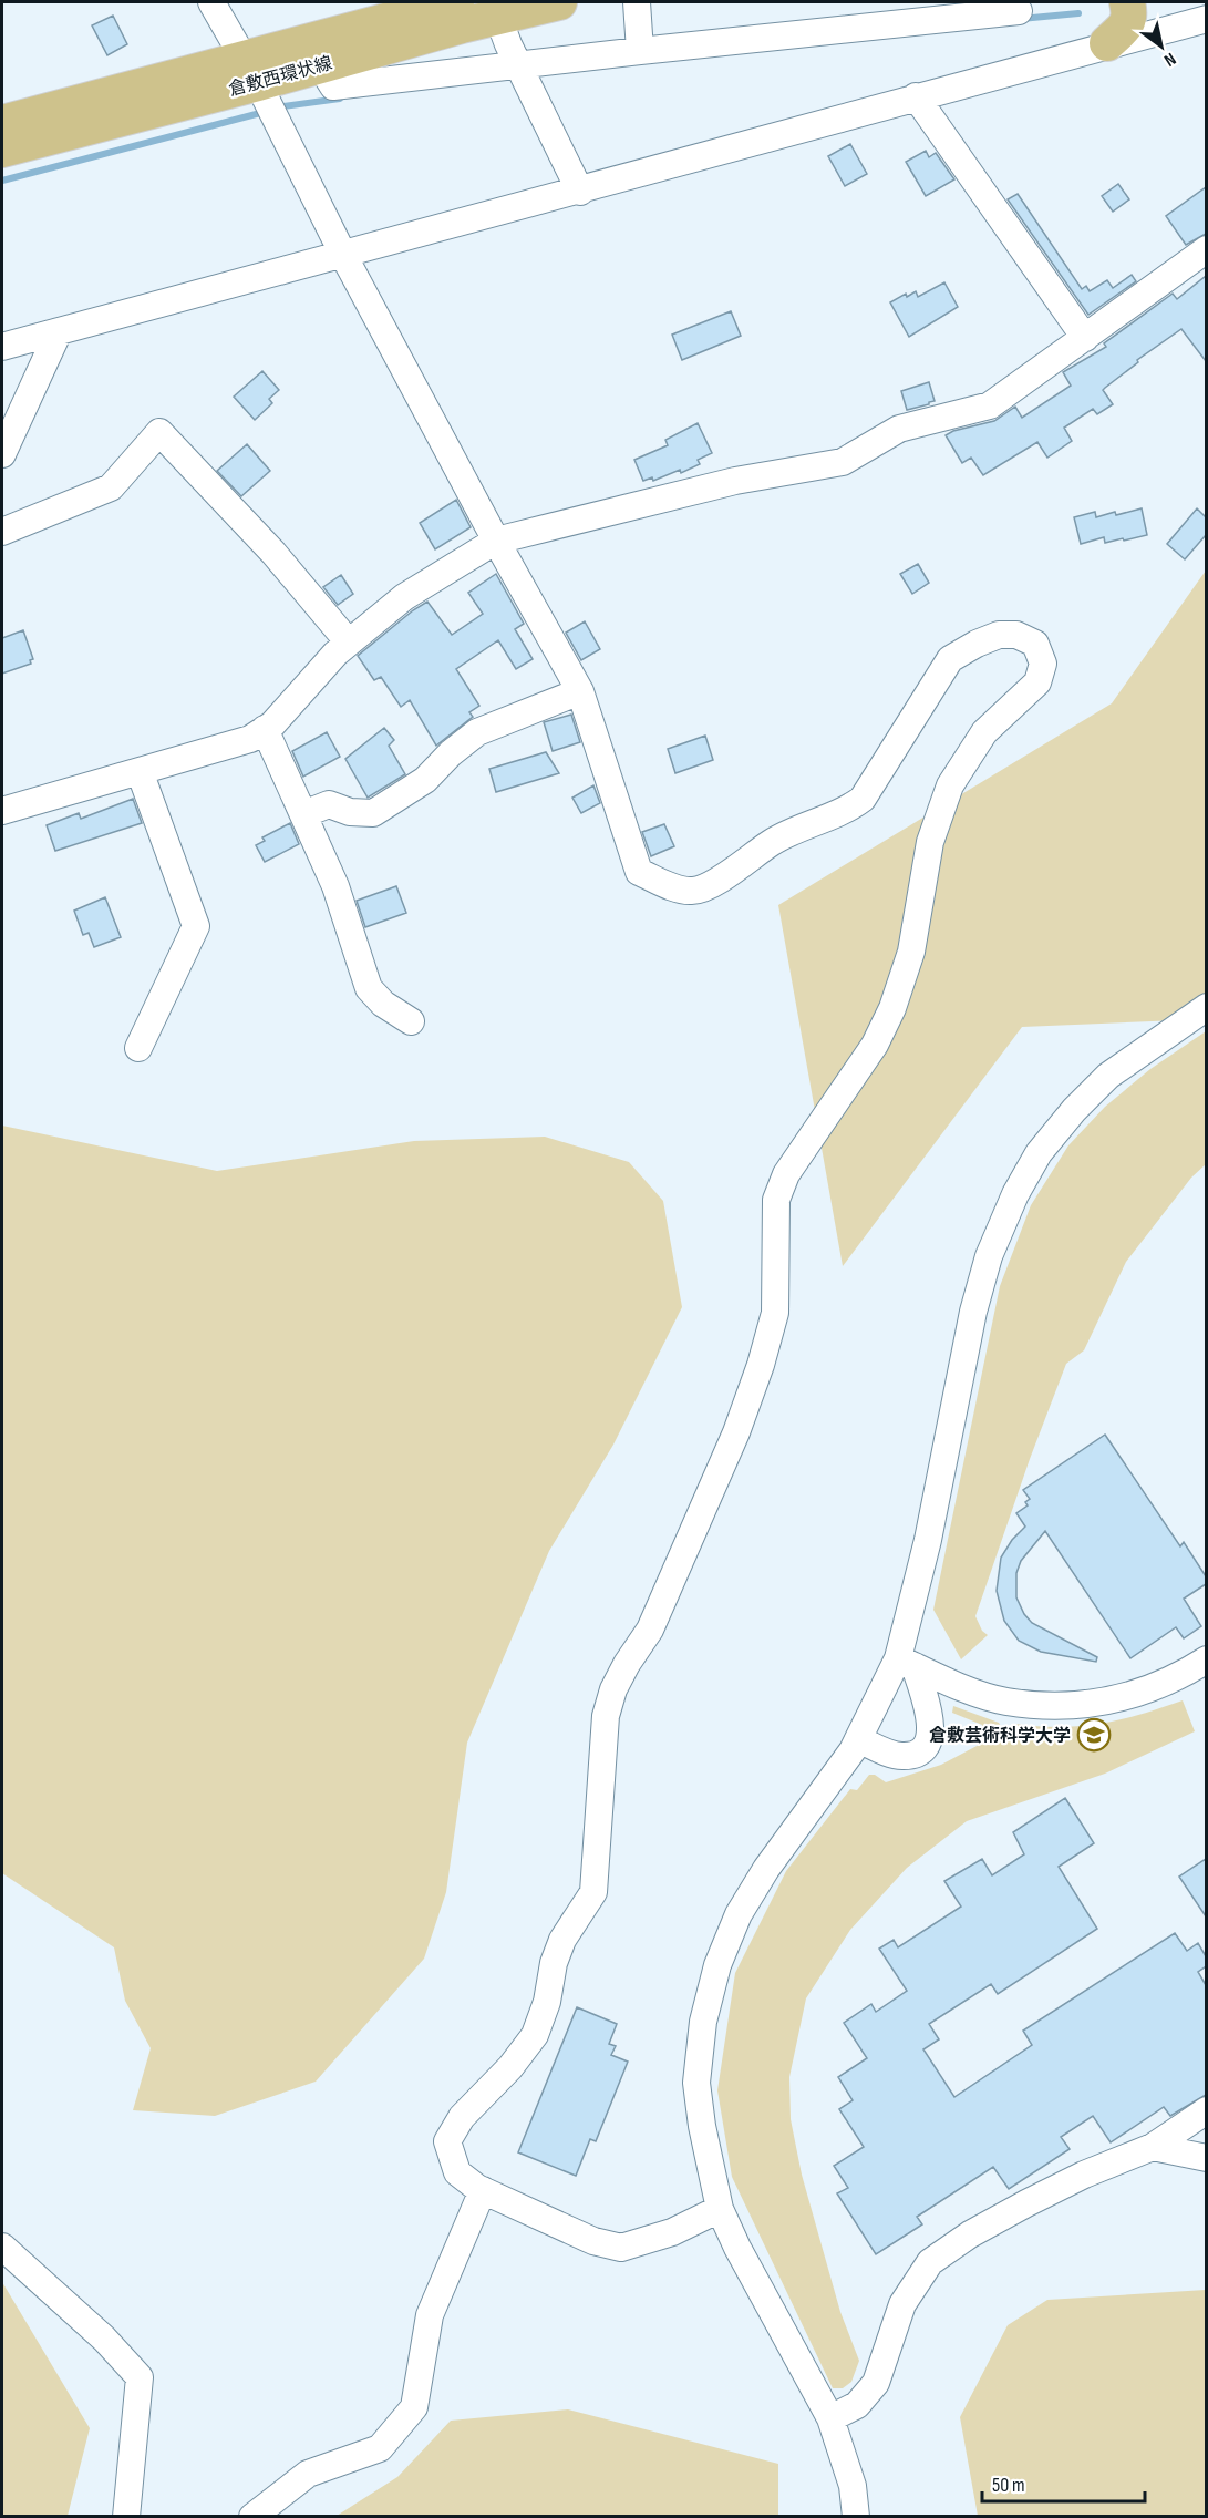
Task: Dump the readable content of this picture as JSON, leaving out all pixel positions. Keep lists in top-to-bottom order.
{
  "streets": {
    "main road": ["倉敷西環状線"]
  },
  "places": {
    "school or university": ["倉敷芸術科学大学"]
  },
  "scale_bar": "50 m",
  "north": "bottom right"
}
